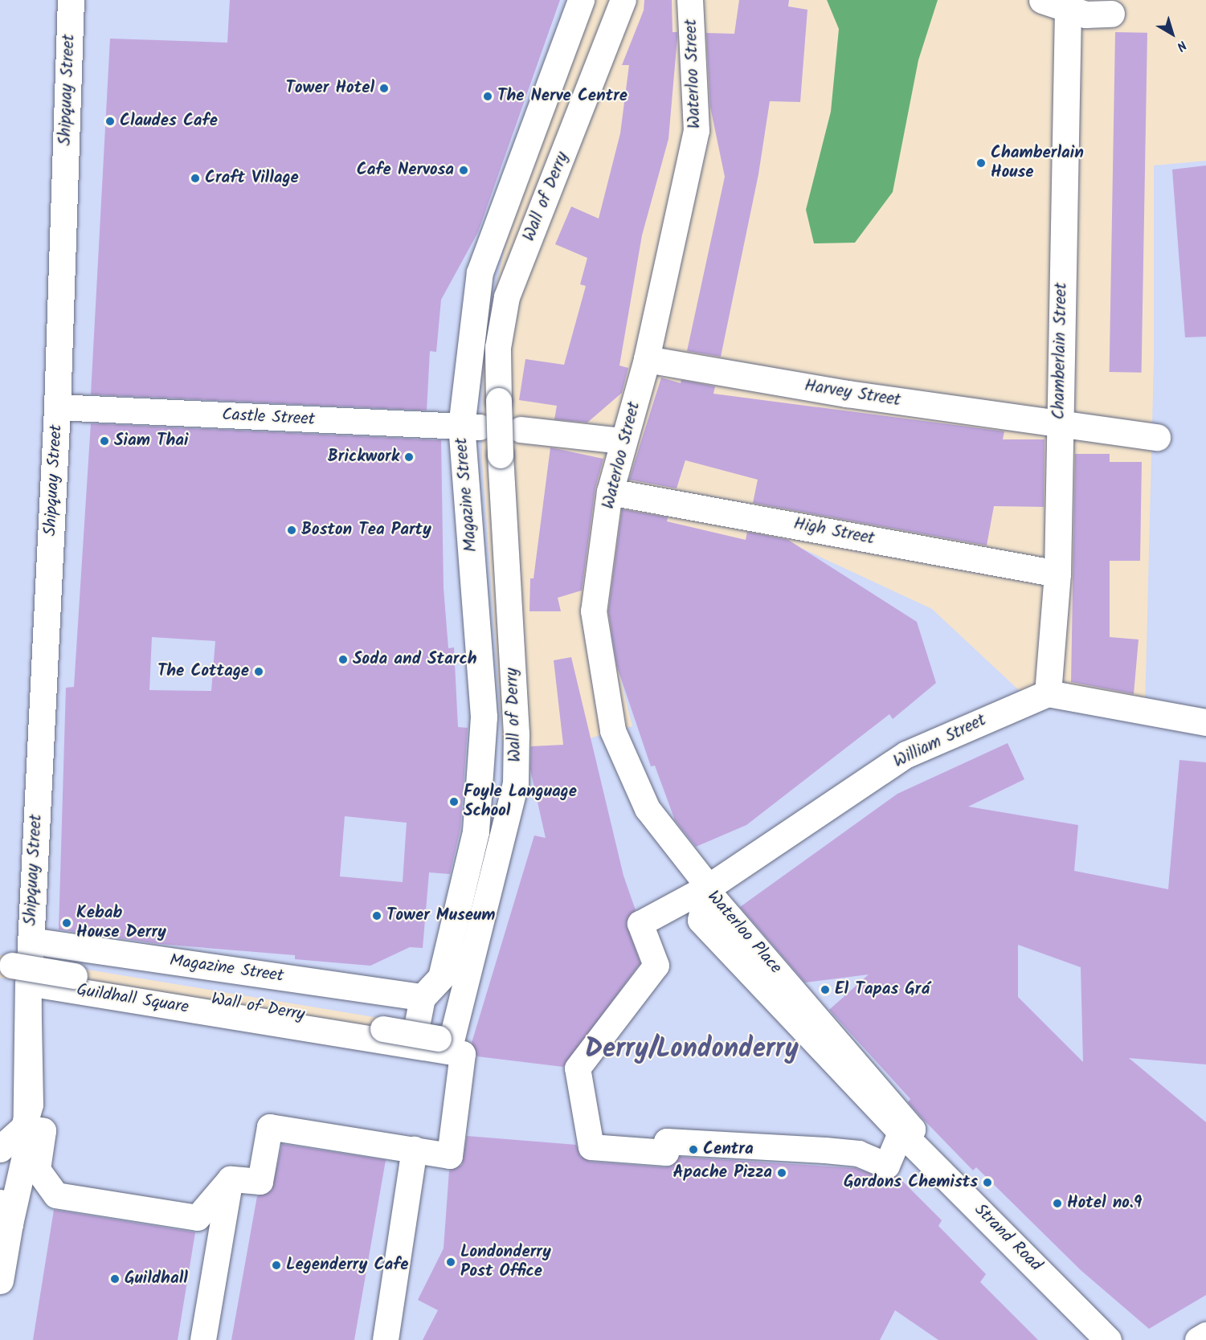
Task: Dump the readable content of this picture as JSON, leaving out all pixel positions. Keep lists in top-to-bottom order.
{
  "streets": {
    "street": [
      "Waterloo Street",
      "Shipquay Street",
      "Wall of Derry",
      "Chamberlain Street",
      "Harvey Street",
      "Castle Street",
      "Magazine Street",
      "High Street",
      "William Street",
      "Waterloo Place",
      "Guildhall Square",
      "Strand Road"
    ]
  },
  "crossings": [
    ["Waterloo Street", "Harvey Street"],
    ["Waterloo Street", "High Street"],
    ["Waterloo Street", "William Street"],
    ["Waterloo Street", "Waterloo Place"],
    ["Shipquay Street", "Wall of Derry"],
    ["Shipquay Street", "Castle Street"],
    ["Shipquay Street", "Magazine Street"],
    ["Shipquay Street", "Guildhall Square"],
    ["Wall of Derry", "Magazine Street"],
    ["Wall of Derry", "Guildhall Square"],
    ["Chamberlain Street", "Harvey Street"],
    ["Chamberlain Street", "High Street"],
    ["Chamberlain Street", "William Street"],
    ["Castle Street", "Magazine Street"],
    ["Magazine Street", "Guildhall Square"],
    ["William Street", "Waterloo Place"],
    ["Waterloo Place", "Strand Road"]
  ],
  "districts": ["Derry/Londonderry"],
  "places": [
    "Tower Hotel",
    "The Nerve Centre",
    "Claudes Cafe",
    "Chamberlain House",
    "Cafe Nervosa",
    "Craft Village",
    "Siam Thai",
    "Brickwork",
    "Boston Tea Party",
    "Soda and Starch",
    "The Cottage",
    "Foyle Language School",
    "Tower Museum",
    "Kebab House Derry",
    "El Tapas Grá",
    "Centra",
    "Apache Pizza",
    "Gordons Chemists",
    "Hotel no.9",
    "Londonderry Post Office",
    "Legenderry Cafe",
    "Guildhall"
  ],
  "north": "bottom right"
}
